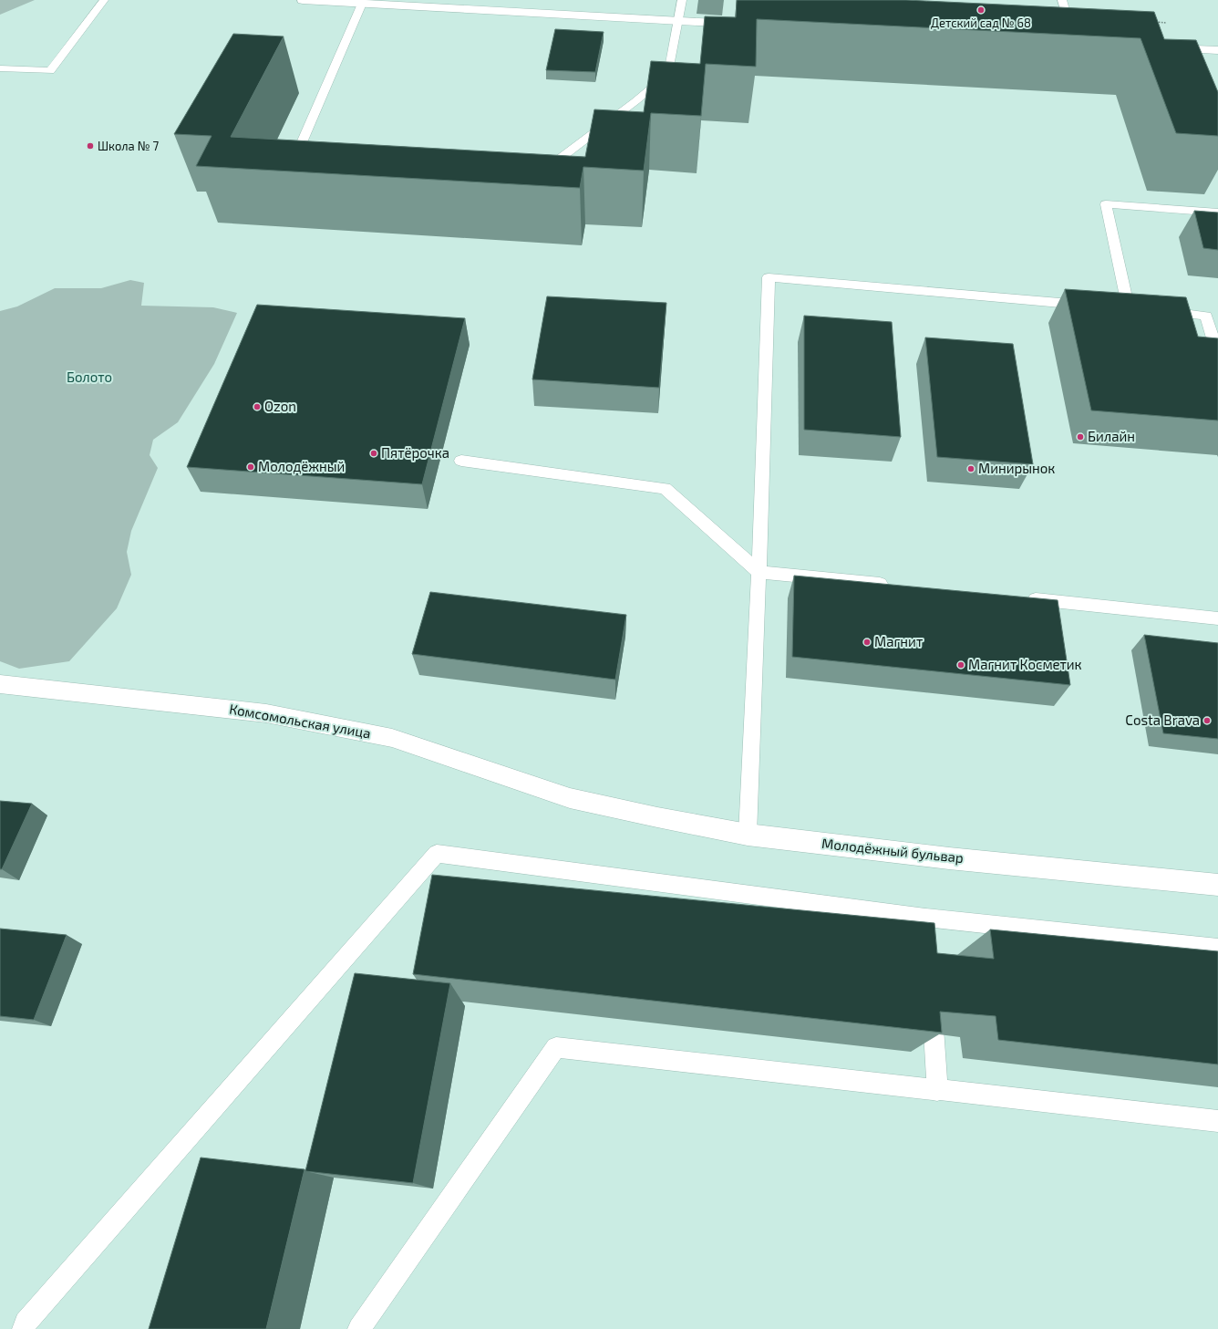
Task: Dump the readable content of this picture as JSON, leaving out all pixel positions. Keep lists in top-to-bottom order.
{
  "streets": {
    "street": ["Комсомольская улица", "Молодёжный бульвар"]
  },
  "crossings": [
    ["Комсомольская улица", "Молодёжный бульвар"]
  ],
  "parks": ["Болото"],
  "places": [
    "Детский сад № 68",
    "Школа № 7",
    "Ozon",
    "Билайн",
    "Пятёрочка",
    "Молодёжный",
    "Минирынок",
    "Магнит",
    "Магнит Косметик",
    "Costa Brava"
  ]
}
